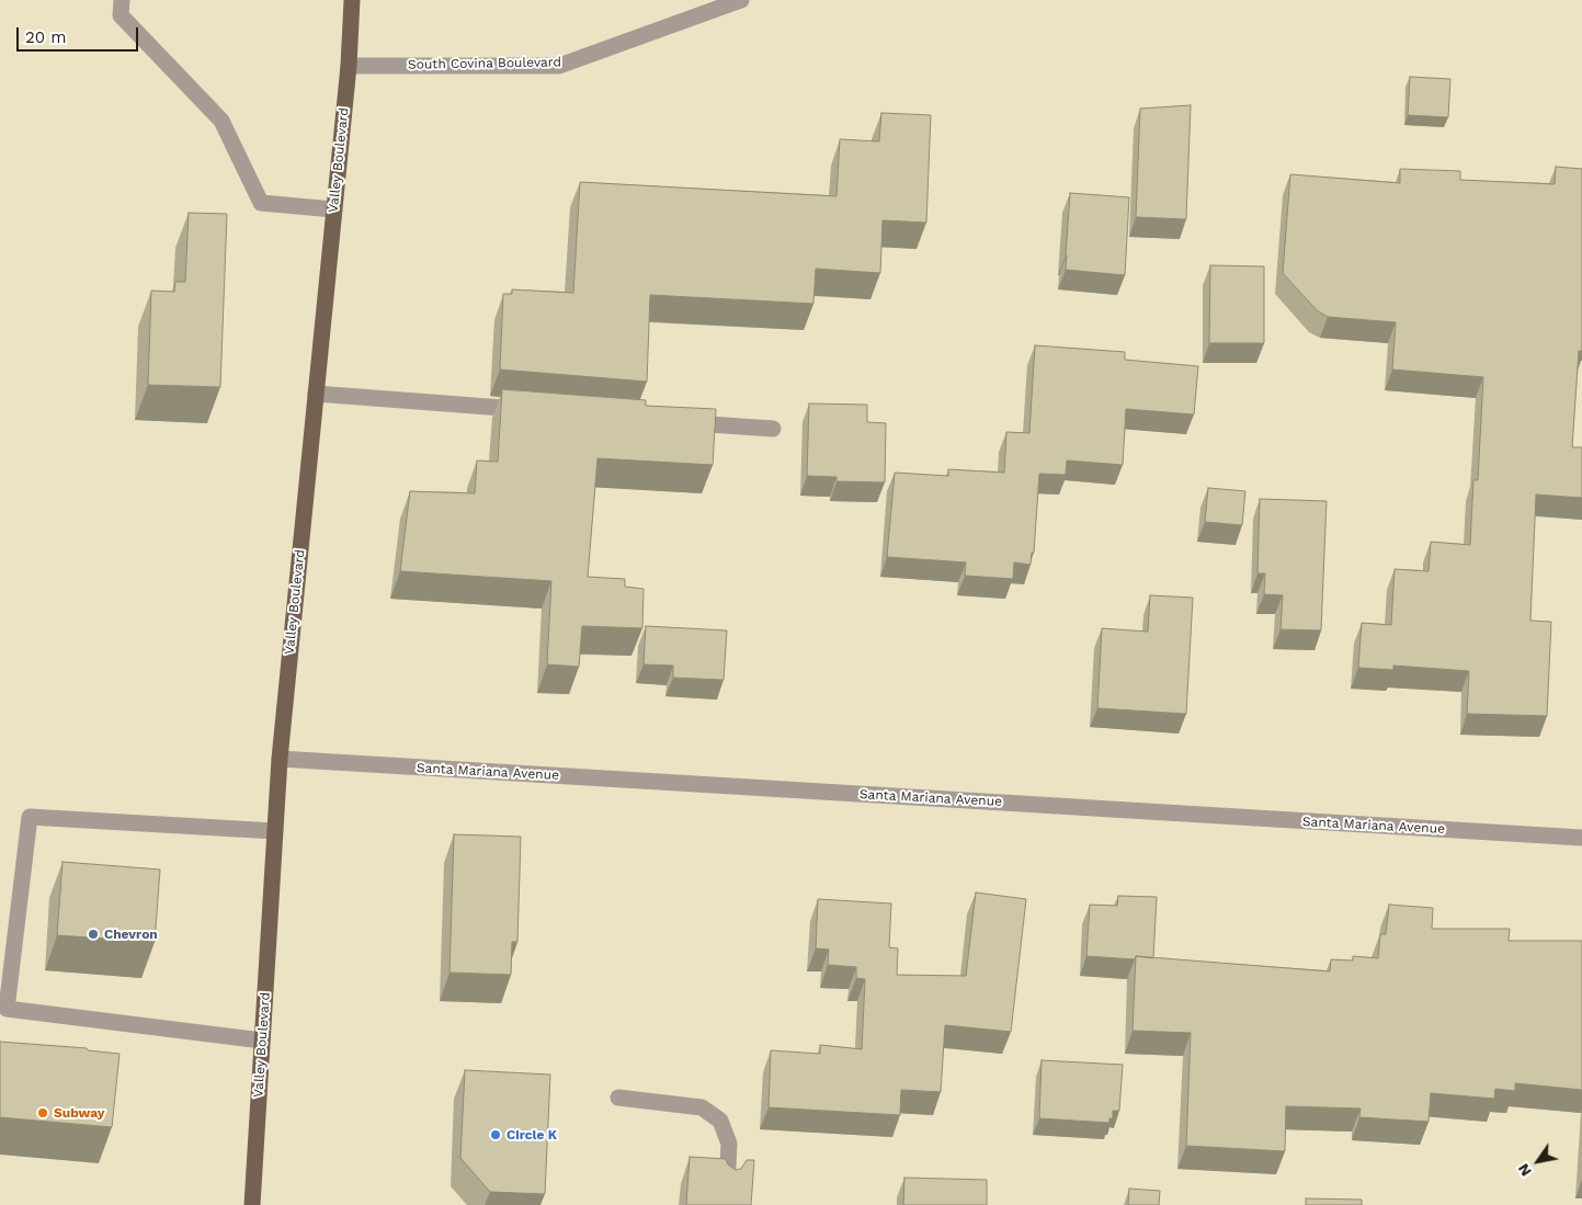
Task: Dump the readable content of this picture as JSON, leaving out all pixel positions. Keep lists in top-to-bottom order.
{
  "streets": {
    "main road": ["Valley Boulevard"],
    "street": ["South Covina Boulevard", "Santa Mariana Avenue"]
  },
  "crossings": [
    ["South Covina Boulevard", "Valley Boulevard"],
    ["Valley Boulevard", "Santa Mariana Avenue"]
  ],
  "places": ["Chevron", "Subway", "Circle K"],
  "scale_bar": "20 m",
  "north": "bottom left"
}
